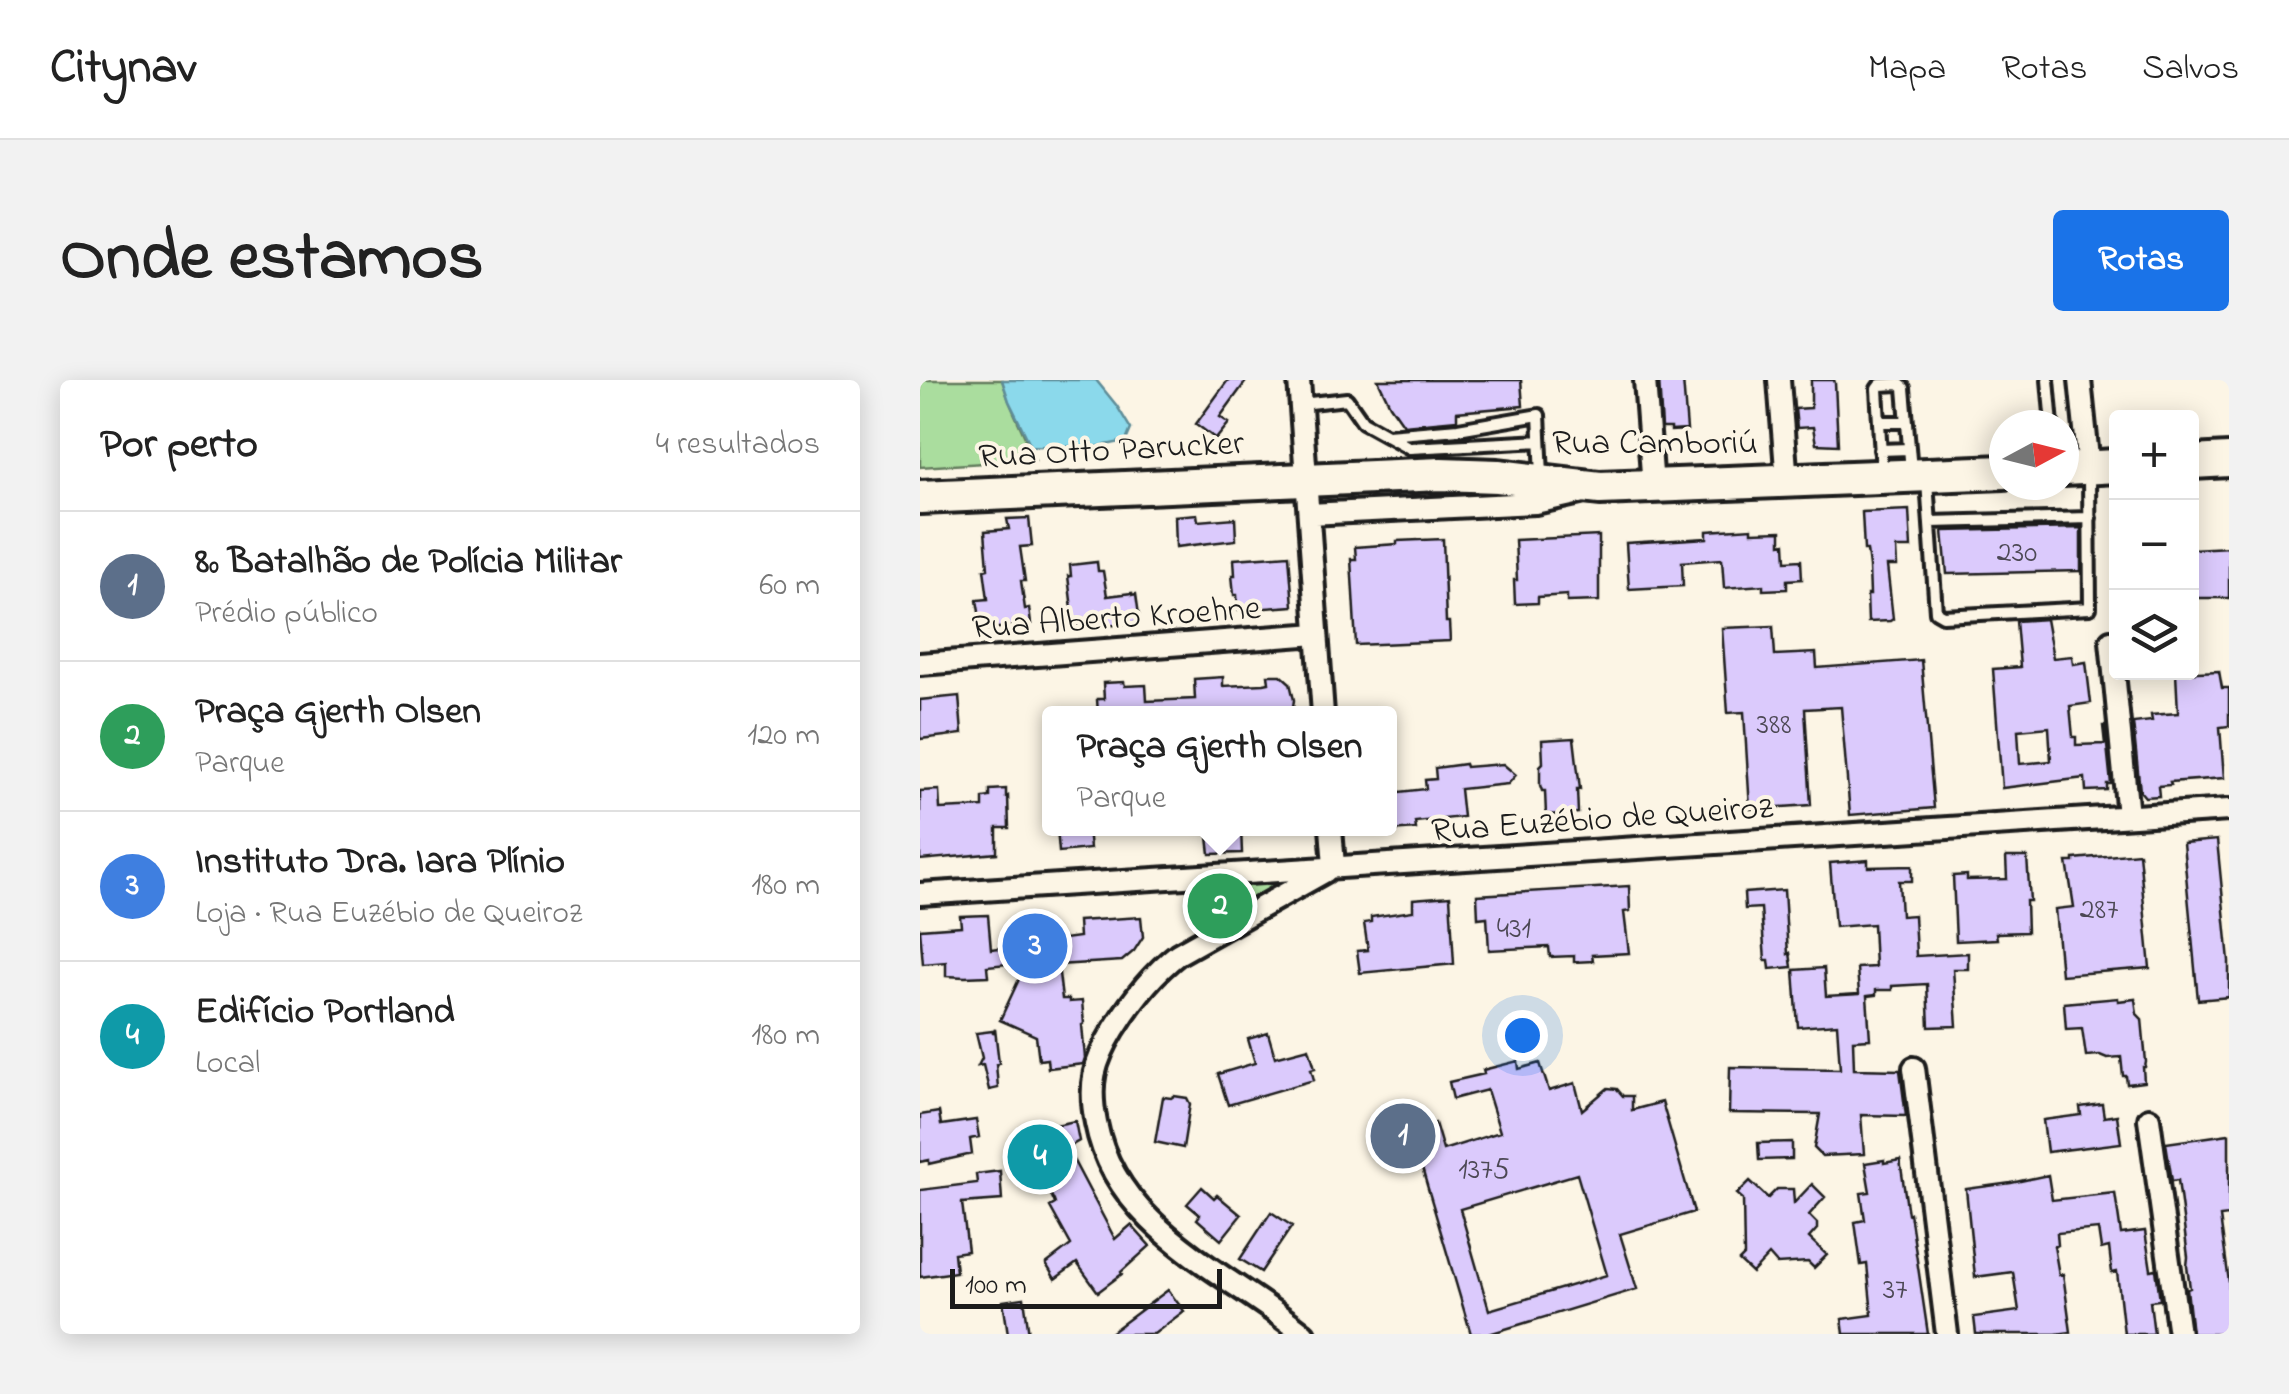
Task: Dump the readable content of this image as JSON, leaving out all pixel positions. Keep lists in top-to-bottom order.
{
  "streets": {
    "main road": ["Rua Camboriú", "Rua Otto Parucker"],
    "street": ["Rua Alberto Kroehne", "Rua Euzébio de Queiroz"]
  },
  "crossings": [
    ["Rua Camboriú", "Rua Otto Parucker"]
  ],
  "house_numbers": [
    "230",
    "388",
    "287",
    "431",
    "1375",
    "37"
  ],
  "scale_bar": "100 m",
  "north": "right",
  "page": {
    "header": "Citynav",
    "nav": ["Mapa", "Rotas", "Salvos"],
    "title": "Onde estamos",
    "buttons": "Rotas",
    "heading": ["Por perto", "4 resultados"],
    "map_buttons": ["+", "−"],
    "list": [
      {
        "mark": "1",
        "name": "8º Batalhão de Polícia Militar",
        "note": "Prédio público",
        "value": "60 m"
      },
      {
        "mark": "2",
        "name": "Praça Gjerth Olsen",
        "note": "Parque",
        "value": "120 m"
      },
      {
        "mark": "3",
        "name": "Instituto Dra. Iara Plínio",
        "note": "Loja · Rua Euzébio de Queiroz",
        "value": "180 m"
      },
      {
        "mark": "4",
        "name": "Edifício Portland",
        "note": "Local",
        "value": "180 m"
      }
    ],
    "popup": ["Praça Gjerth Olsen", "Parque"],
    "pins": [
      "2",
      "3",
      "1",
      "4"
    ],
    "scale": "100 m"
  }
}
